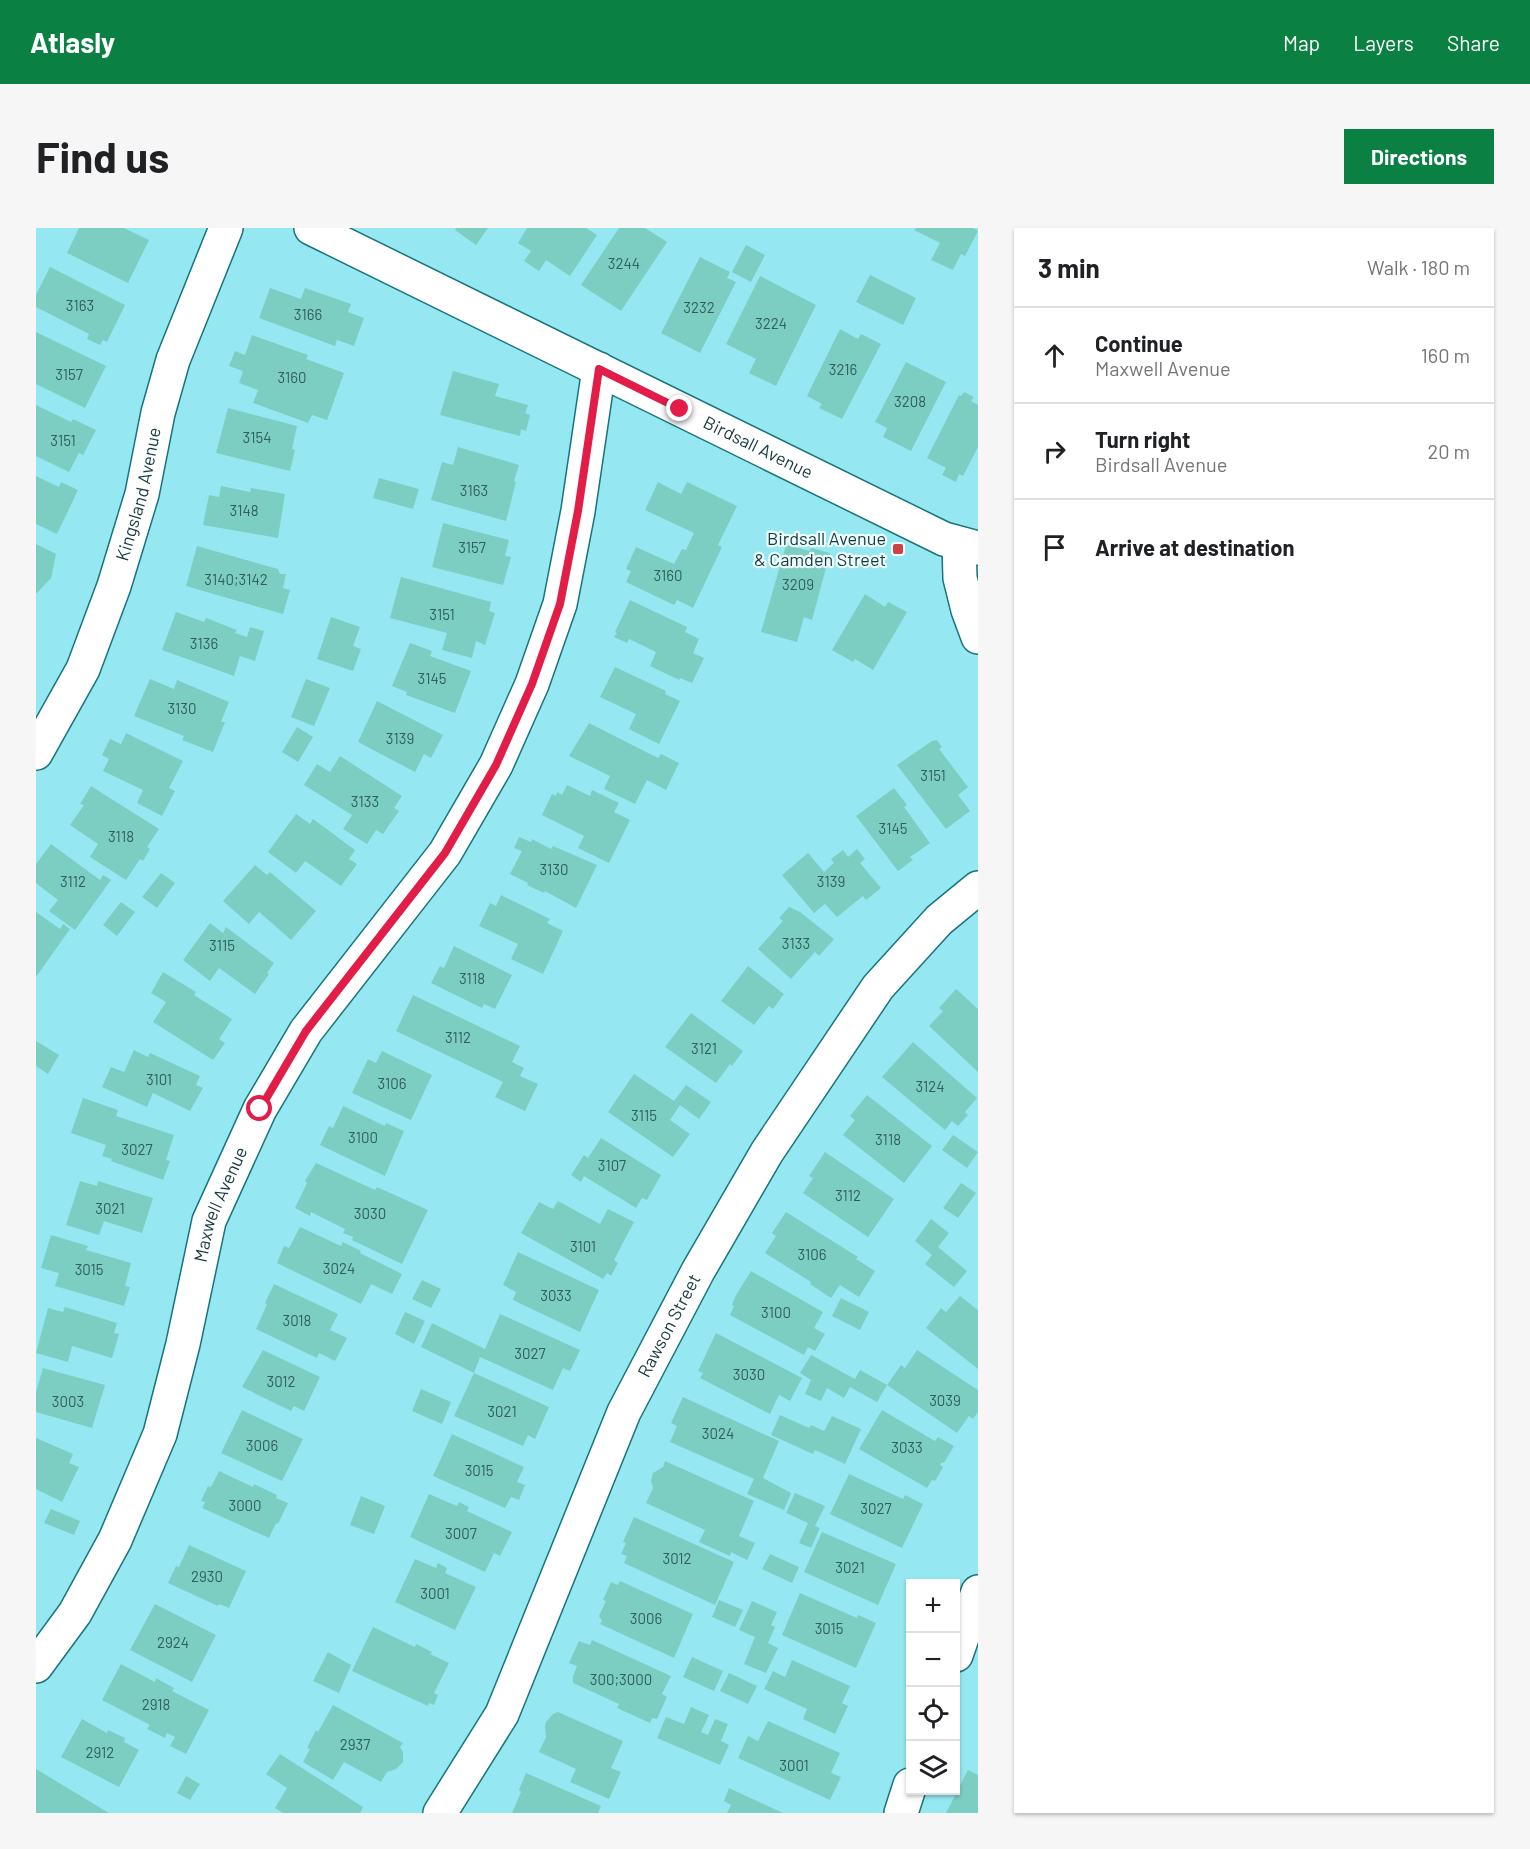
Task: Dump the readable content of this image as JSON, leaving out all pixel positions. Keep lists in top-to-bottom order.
{
  "streets": {
    "street": [
      "Birdsall Avenue",
      "Kingsland Avenue",
      "Maxwell Avenue",
      "Rawson Street"
    ]
  },
  "crossings": [
    ["Birdsall Avenue", "Maxwell Avenue"]
  ],
  "places": {
    "transit": ["Birdsall Avenue & Camden Street"]
  },
  "house_numbers": [
    "3244",
    "3163",
    "3232",
    "3166",
    "3224",
    "3216",
    "3157",
    "3160",
    "3208",
    "3154",
    "3151",
    "3163",
    "3148",
    "3157",
    "3160",
    "3140;3142",
    "3209",
    "3151",
    "3136",
    "3145",
    "3130",
    "3139",
    "3151",
    "3133",
    "3145",
    "3118",
    "3130",
    "3112",
    "3139",
    "3133",
    "3115",
    "3118",
    "3112",
    "3121",
    "3101",
    "3106",
    "3124",
    "3115",
    "3100",
    "3118",
    "3027",
    "3107",
    "3112",
    "3021",
    "3030",
    "3101",
    "3106",
    "3024",
    "3015",
    "3033",
    "3100",
    "3018",
    "3027",
    "3030",
    "3012",
    "3039",
    "3003",
    "3021",
    "3024",
    "3006",
    "3033",
    "3015",
    "3000",
    "3027",
    "3007",
    "3012",
    "3021",
    "2930",
    "3001",
    "3006",
    "3015",
    "2924",
    "300;3000",
    "2918",
    "2937",
    "2912",
    "3001"
  ],
  "page": {
    "header": "Atlasly",
    "nav": ["Map", "Layers", "Share"],
    "buttons": "Directions",
    "title": "Find us",
    "heading": ["3 min", "Walk · 180 m"],
    "list": [
      ["Continue", "Maxwell Avenue", "160 m"],
      ["Turn right", "Birdsall Avenue", "20 m"],
      "Arrive at destination"
    ],
    "map_buttons": ["+", "−"]
  }
}
